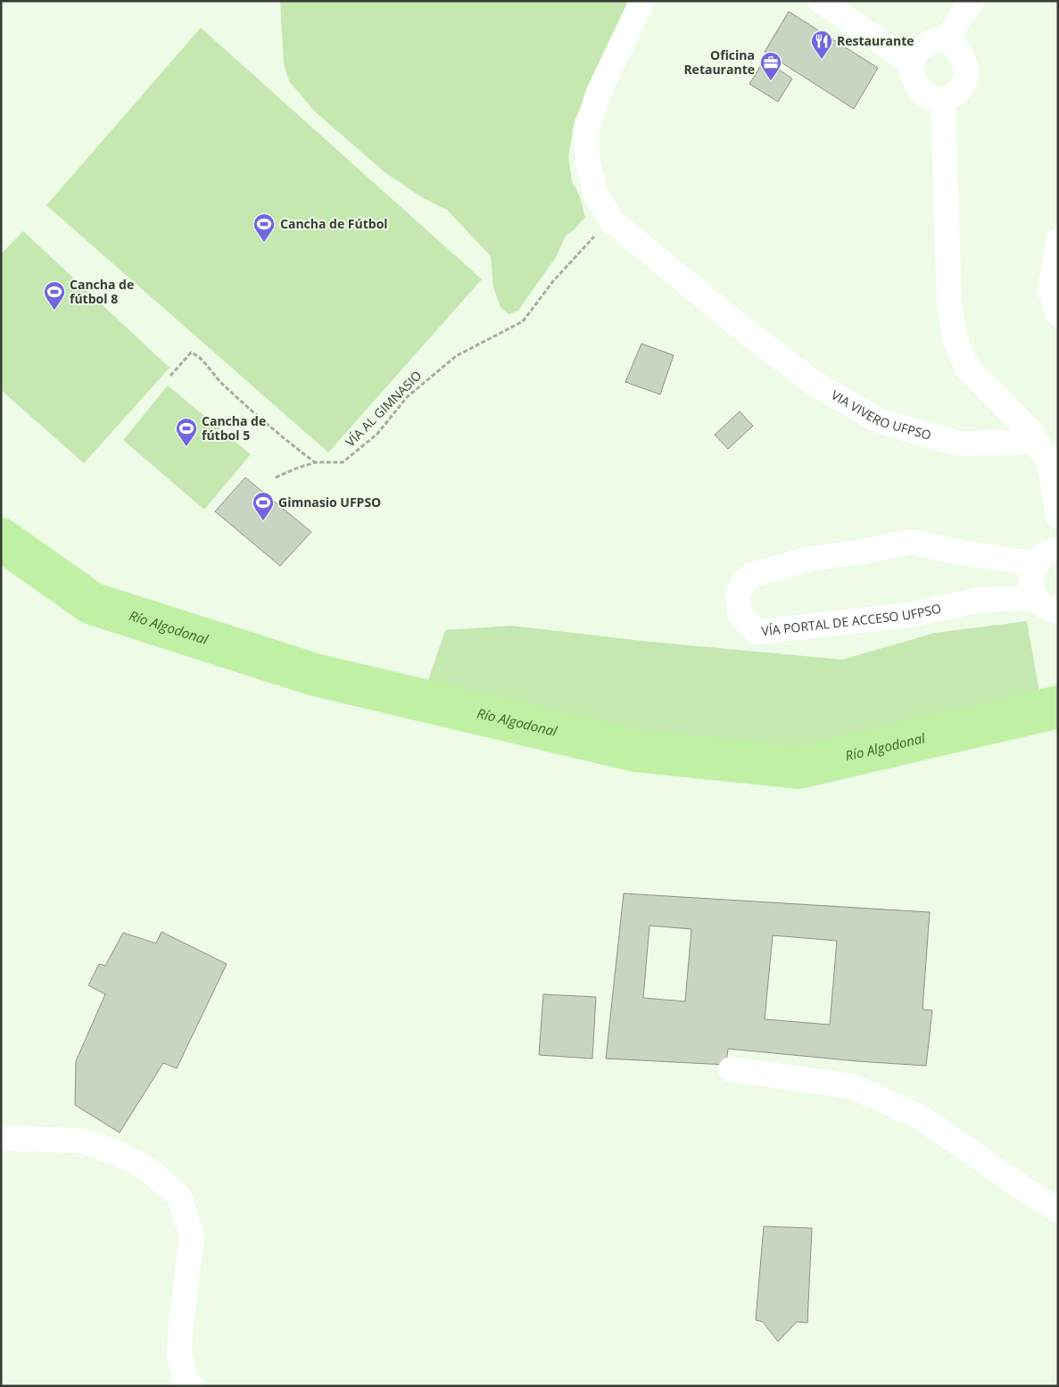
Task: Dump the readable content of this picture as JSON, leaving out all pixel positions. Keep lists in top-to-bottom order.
{
  "streets": {
    "street": ["VIA VIVERO UFPSO", "VÍA PORTAL DE ACCESO UFPSO"],
    "path": ["VÍA AL GIMNASIO"]
  },
  "crossings": [
    ["VÍA AL GIMNASIO", "VIA VIVERO UFPSO"]
  ],
  "water": ["Río Algodonal"],
  "places": {
    "restaurant": ["Restaurante"],
    "office": ["Oficina Retaurante"],
    "sports": [
      "Cancha de Fútbol",
      "Cancha de fútbol 8",
      "Cancha de fútbol 5",
      "Gimnasio UFPSO"
    ]
  }
}
